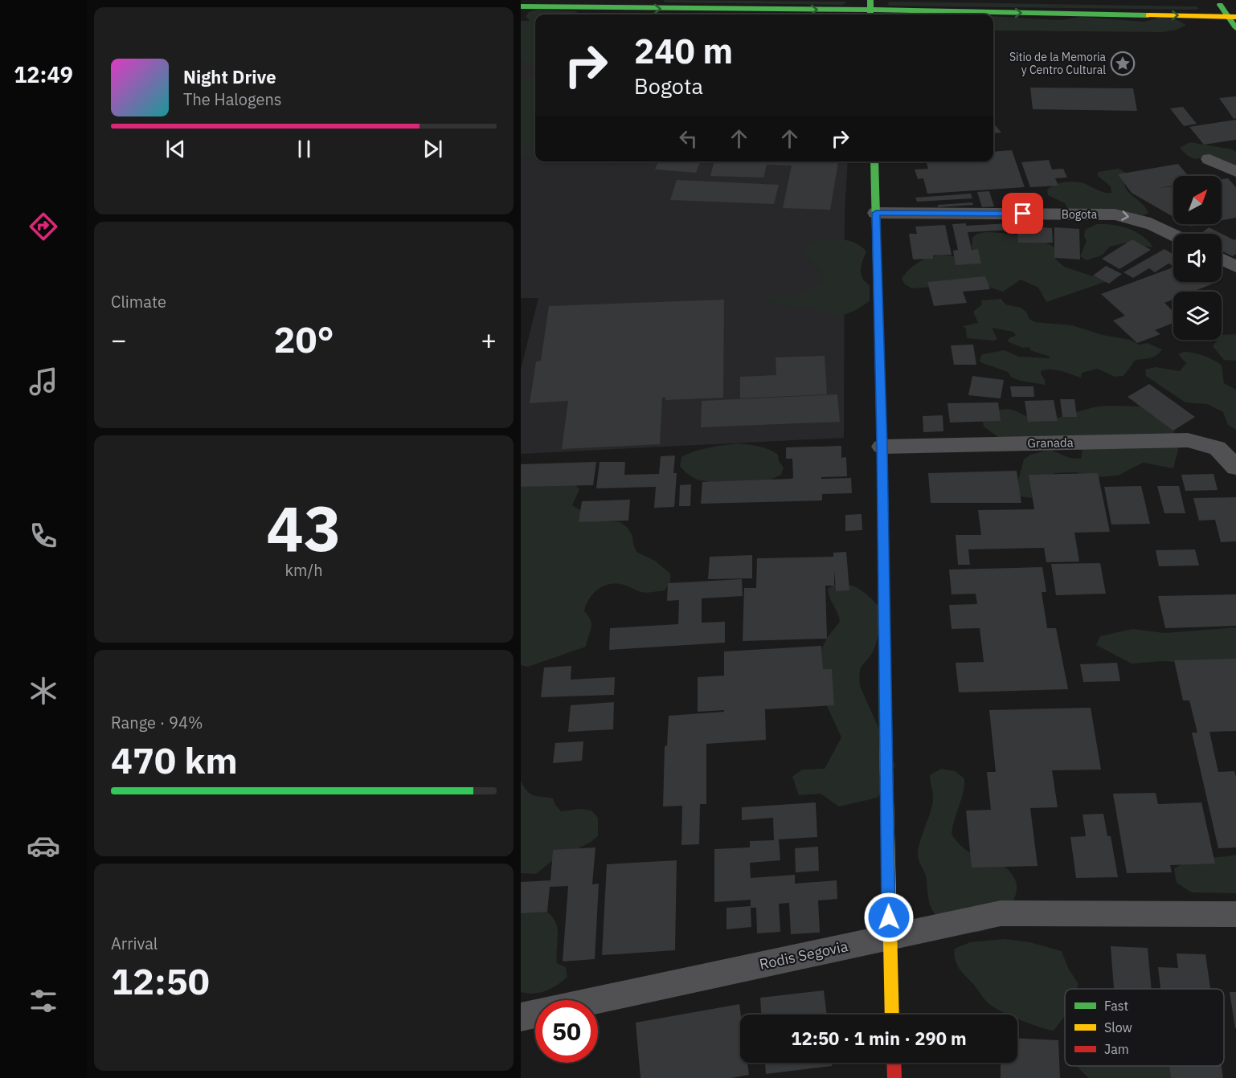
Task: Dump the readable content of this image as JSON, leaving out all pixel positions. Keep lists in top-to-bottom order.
{
  "streets": {
    "street": ["Bogota", "Granada", "Rodis Segovia"]
  },
  "one_way": ["Bogota"],
  "places": {
    "place": ["Sitio de la Memoria y Centro Cultural"]
  },
  "legend": ["Fast", "Slow", "Jam"],
  "north": "top right",
  "page": {
    "tabs": "12:49",
    "turn": ["240 m", "Bogota"],
    "song": ["Night Drive", "The Halogens"],
    "tile": [
      "Climate",
      ["43", "km/h"],
      ["Range · 94%", "470 km"],
      ["Arrival", "12:50"]
    ],
    "heat": ["−", "20°", "+"],
    "limit": "50",
    "trip": "12:50 · 1 min · 290 m"
  }
}
